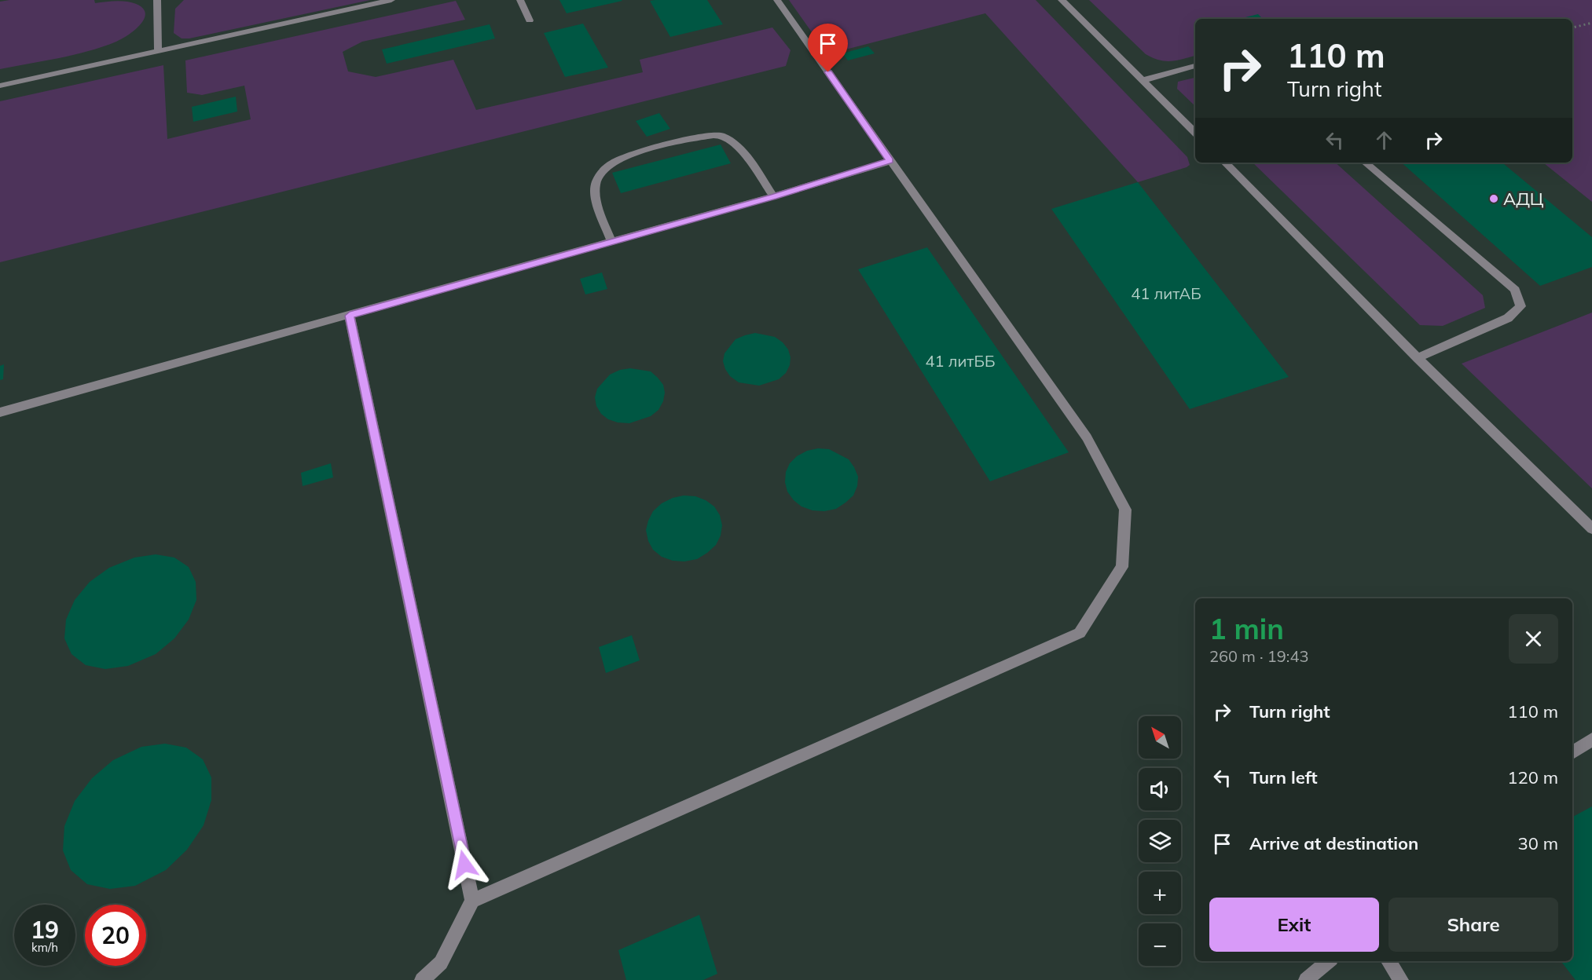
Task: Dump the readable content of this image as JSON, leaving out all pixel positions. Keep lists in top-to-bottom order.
{
  "places": ["АДЦ"],
  "house_numbers": ["41 литАБ", "41 литББ"],
  "north": "top left",
  "page": {
    "turn": ["110 m", "Turn right"],
    "heading": ["1 min", "260 m · 19:43"],
    "list": [
      {
        "name": "Turn right",
        "value": "110 m"
      },
      {
        "name": "Turn left",
        "value": "120 m"
      },
      {
        "name": "Arrive at destination",
        "value": "30 m"
      }
    ],
    "map_buttons": ["+", "−"],
    "buttons": ["Exit", "Share"],
    "speed": "19 km/h",
    "limit": "20"
  }
}
